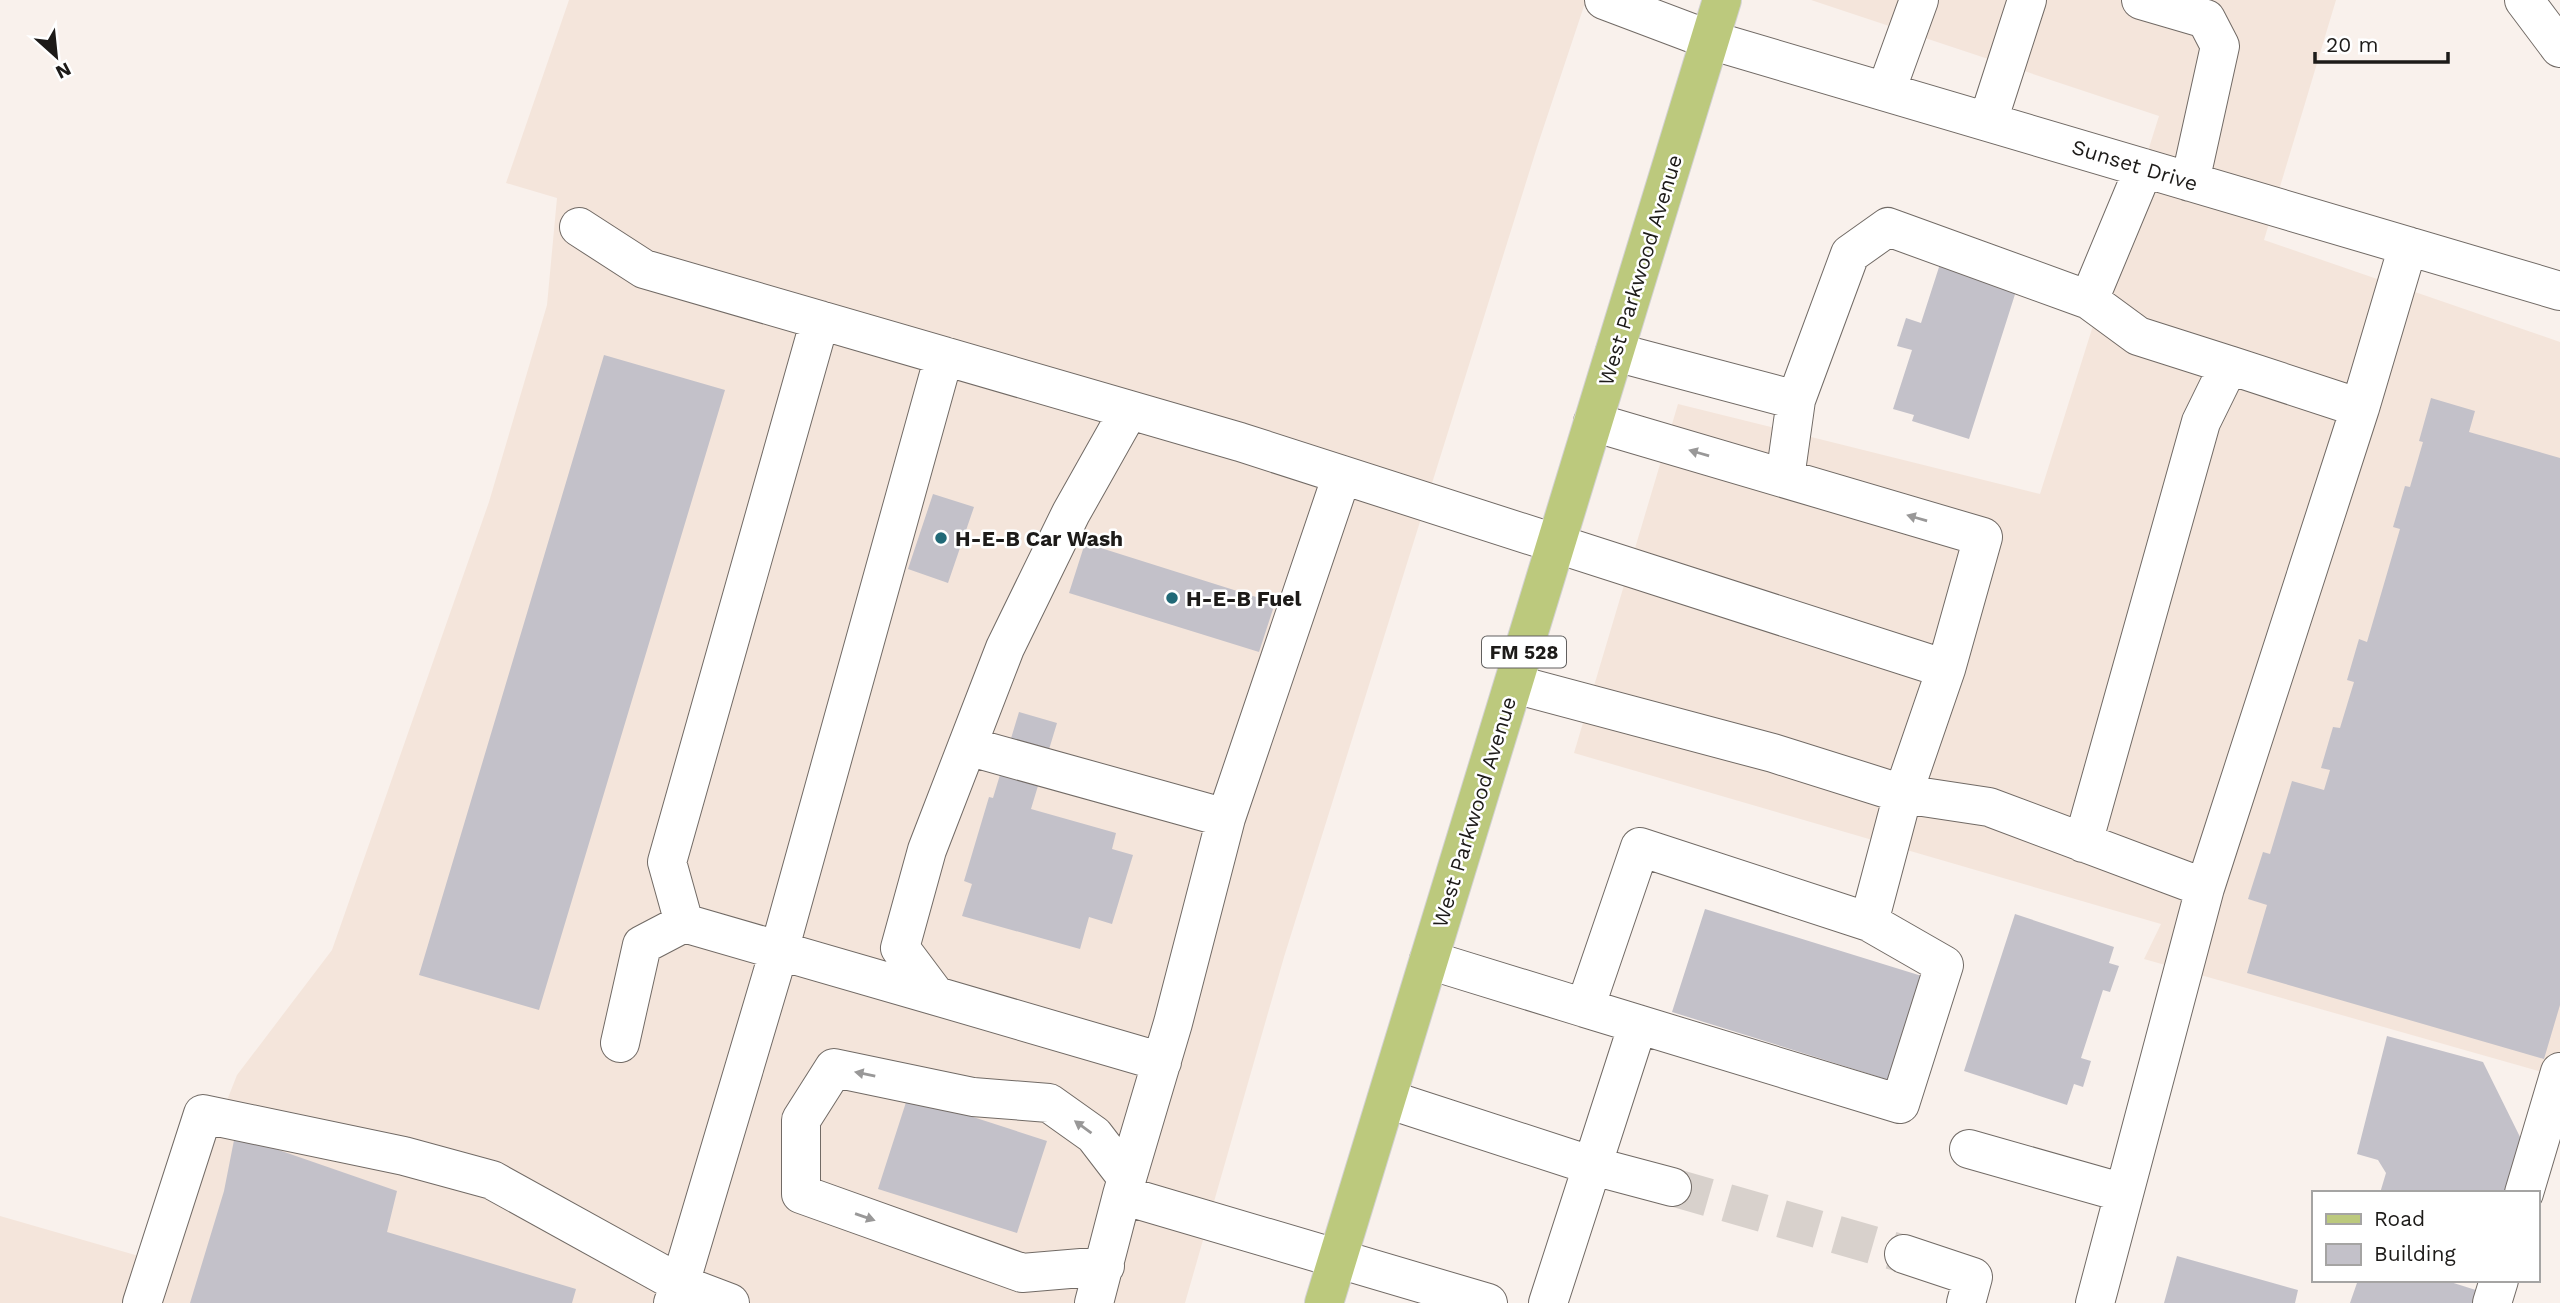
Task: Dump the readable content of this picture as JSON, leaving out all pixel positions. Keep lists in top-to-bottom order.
{
  "streets": {
    "main road": ["West Parkwood Avenue", "FM 528"],
    "street": ["Sunset Drive"]
  },
  "crossings": [
    ["Sunset Drive", "West Parkwood Avenue"]
  ],
  "places": ["H-E-B Car Wash", "H-E-B Fuel"],
  "legend": ["Road", "Building"],
  "scale_bar": "20 m",
  "north": "bottom right"
}
